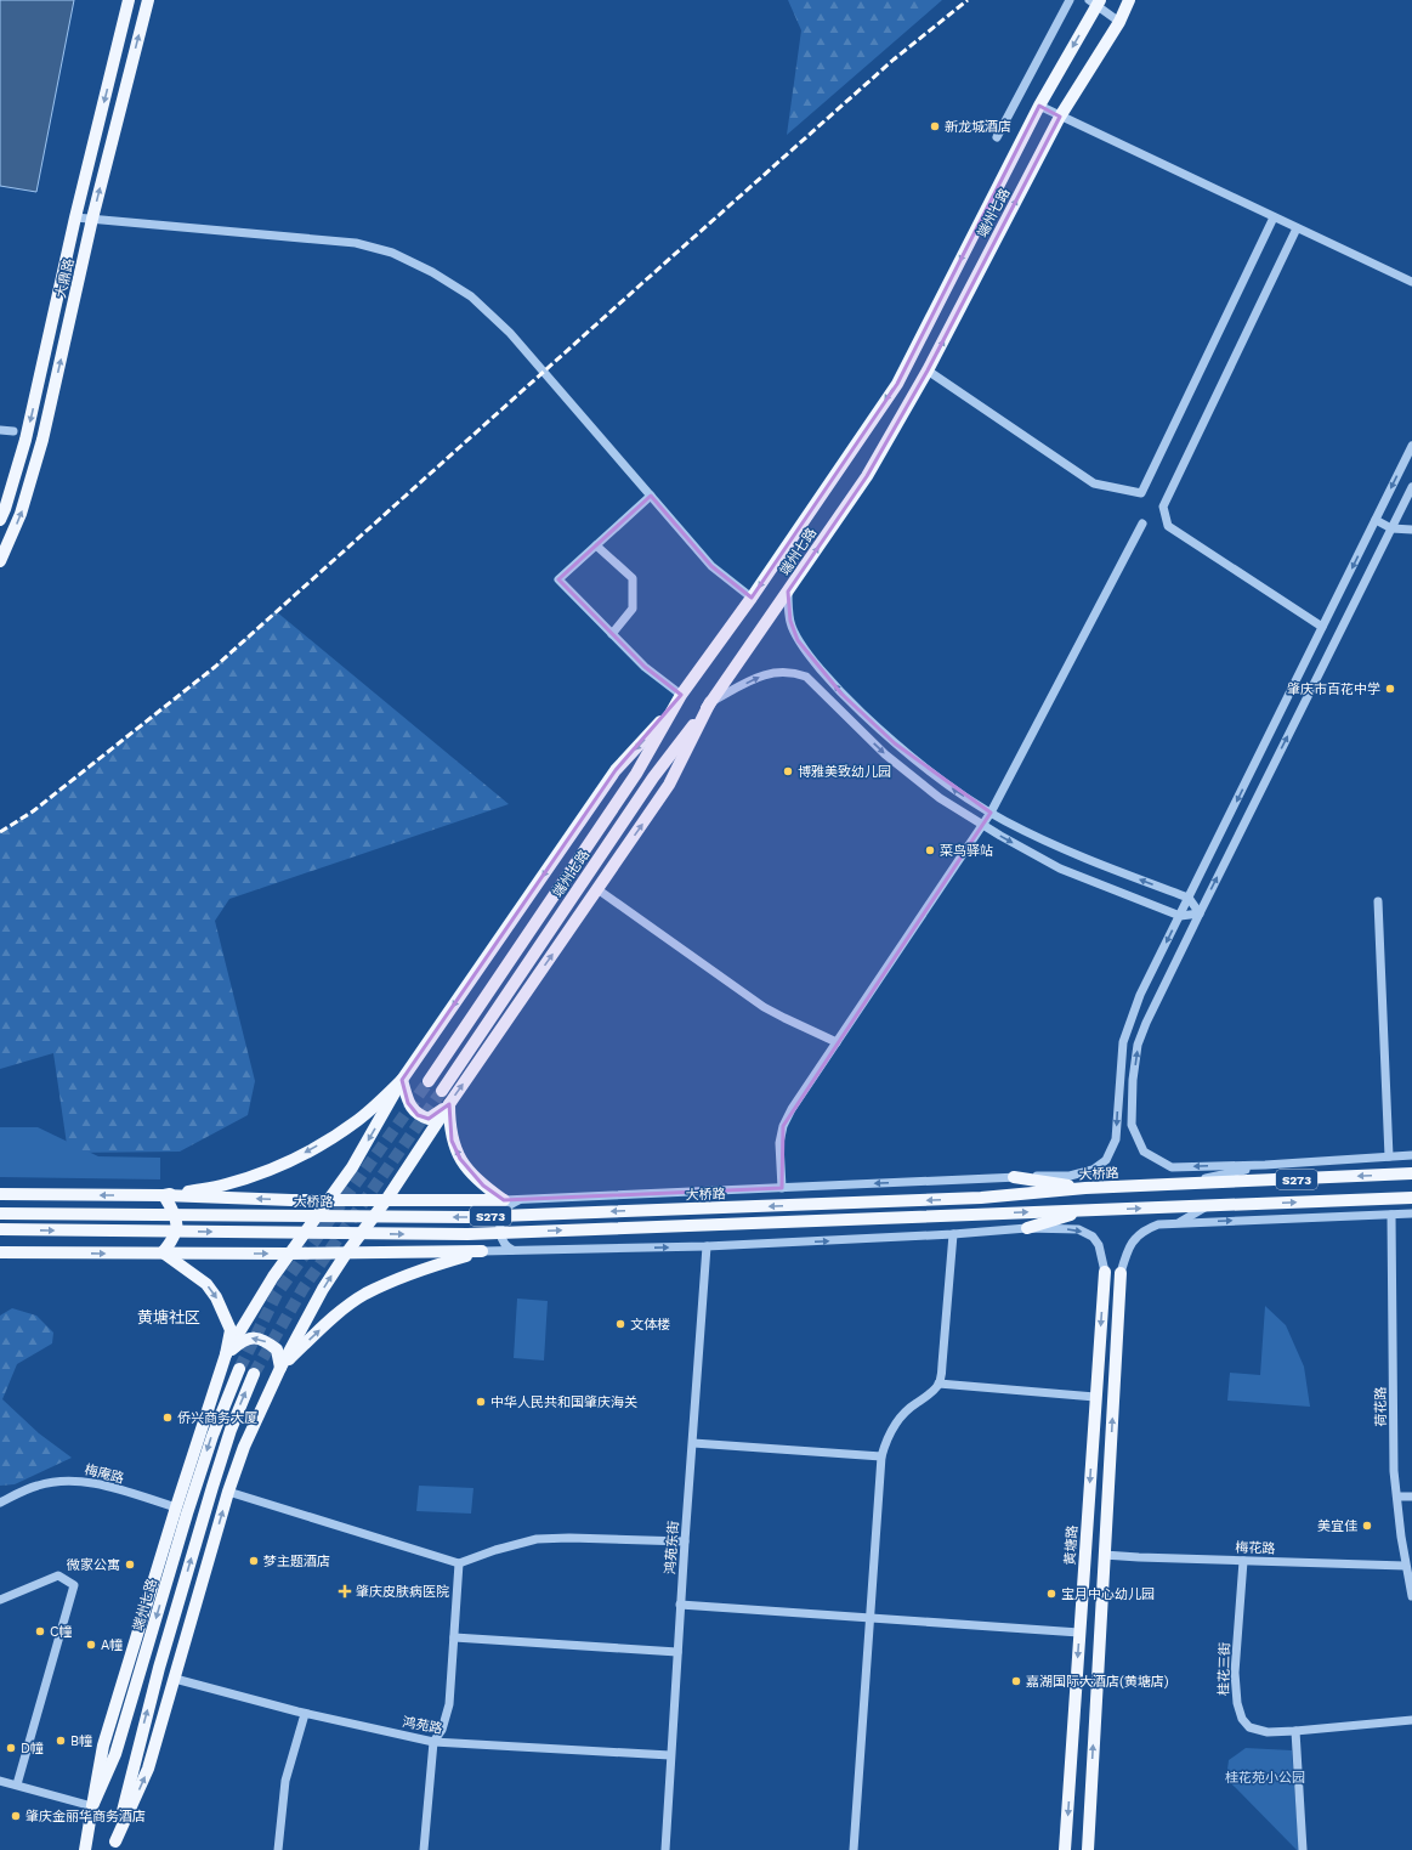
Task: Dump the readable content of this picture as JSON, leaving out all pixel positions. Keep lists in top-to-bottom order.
{
  "streets": {
    "main road": [
      "端州七路",
      "大鼎路",
      "大桥路",
      "S273",
      "黄塘路"
    ],
    "street": [
      "荷花路",
      "梅庵路",
      "鸿苑东街",
      "梅花路",
      "桂花三街",
      "鸿苑路"
    ]
  },
  "crossings": [
    ["荷花路", "梅花路"],
    ["鸿苑东街", "鸿苑路"],
    ["梅花路", "桂花三街"]
  ],
  "districts": ["黄塘社区"],
  "parks": ["桂花苑小公园"],
  "places": {
    "other": [
      "新龙城酒店",
      "肇庆市百花中学",
      "博雅美致幼儿园",
      "菜鸟驿站",
      "文体楼",
      "中华人民共和国肇庆海关",
      "侨兴商务大厦",
      "美宜佳",
      "梦主题酒店",
      "微家公寓",
      "宝月中心幼儿园",
      "C幢",
      "A幢",
      "嘉湖国际大酒店(黄塘店)",
      "B幢",
      "D幢",
      "肇庆金丽华商务酒店"
    ],
    "health": ["肇庆皮肤病医院"]
  }
}
